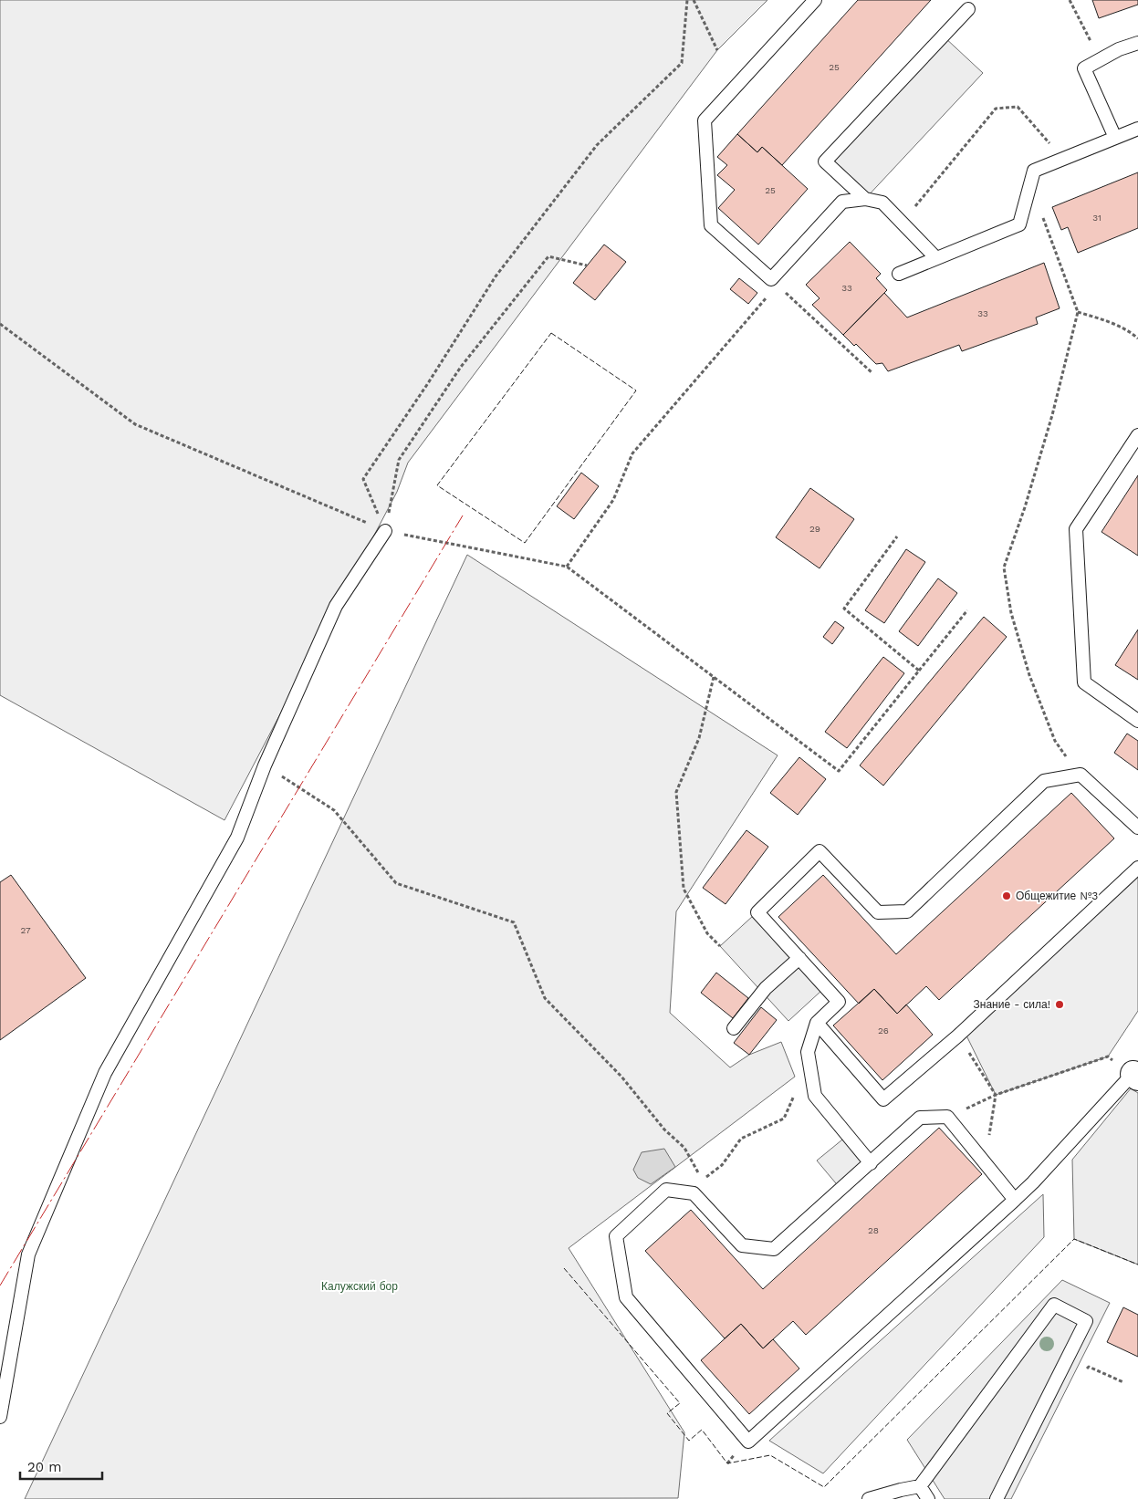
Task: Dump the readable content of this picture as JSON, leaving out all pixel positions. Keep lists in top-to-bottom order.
{
  "parks": ["Калужский бор"],
  "places": ["Общежитие №3", "Знание - сила!"],
  "house_numbers": [
    "25",
    "25",
    "31",
    "33",
    "33",
    "29",
    "27",
    "26",
    "28"
  ],
  "scale_bar": "20 m"
}
